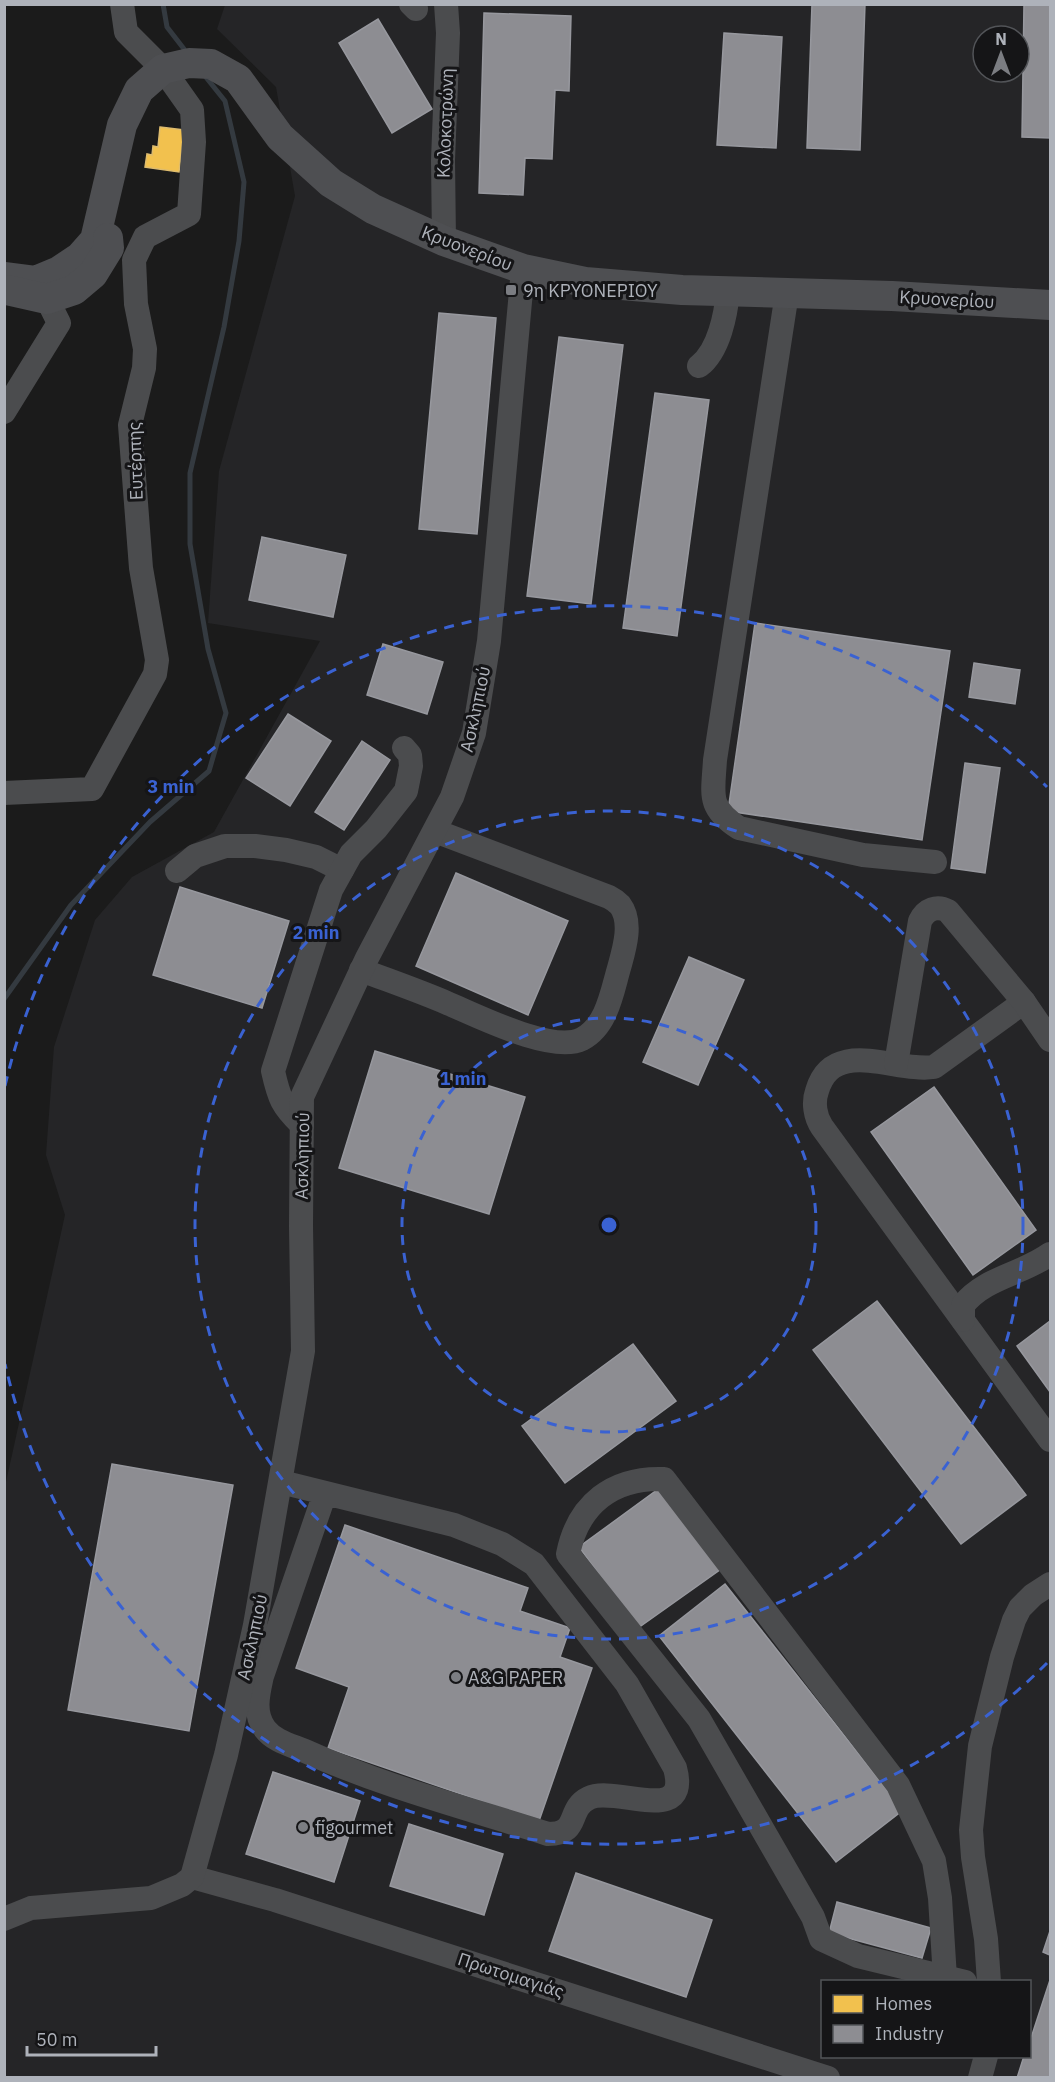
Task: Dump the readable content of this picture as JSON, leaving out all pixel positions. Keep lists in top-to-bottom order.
{
  "streets": {
    "main road": ["Κρυονερίου"],
    "street": [
      "Κολοκοτρώνη",
      "Ευτέρπης",
      "Ασκληπιού",
      "Πρωτομαγιάς"
    ]
  },
  "crossings": [
    ["Κολοκοτρώνη", "Κρυονερίου"],
    ["Κρυονερίου", "Ευτέρπης"],
    ["Κρυονερίου", "Ασκληπιού"],
    ["Ασκληπιού", "Πρωτομαγιάς"]
  ],
  "places": {
    "transit": ["9η ΚΡΥΟΝΕΡΙΟΥ"],
    "other": ["A&G PAPER", "figourmet"]
  },
  "legend": ["Homes", "Industry"],
  "scale_bar": "50 m",
  "north": "top",
  "rings": ["3 min", "2 min", "1 min"]
}
